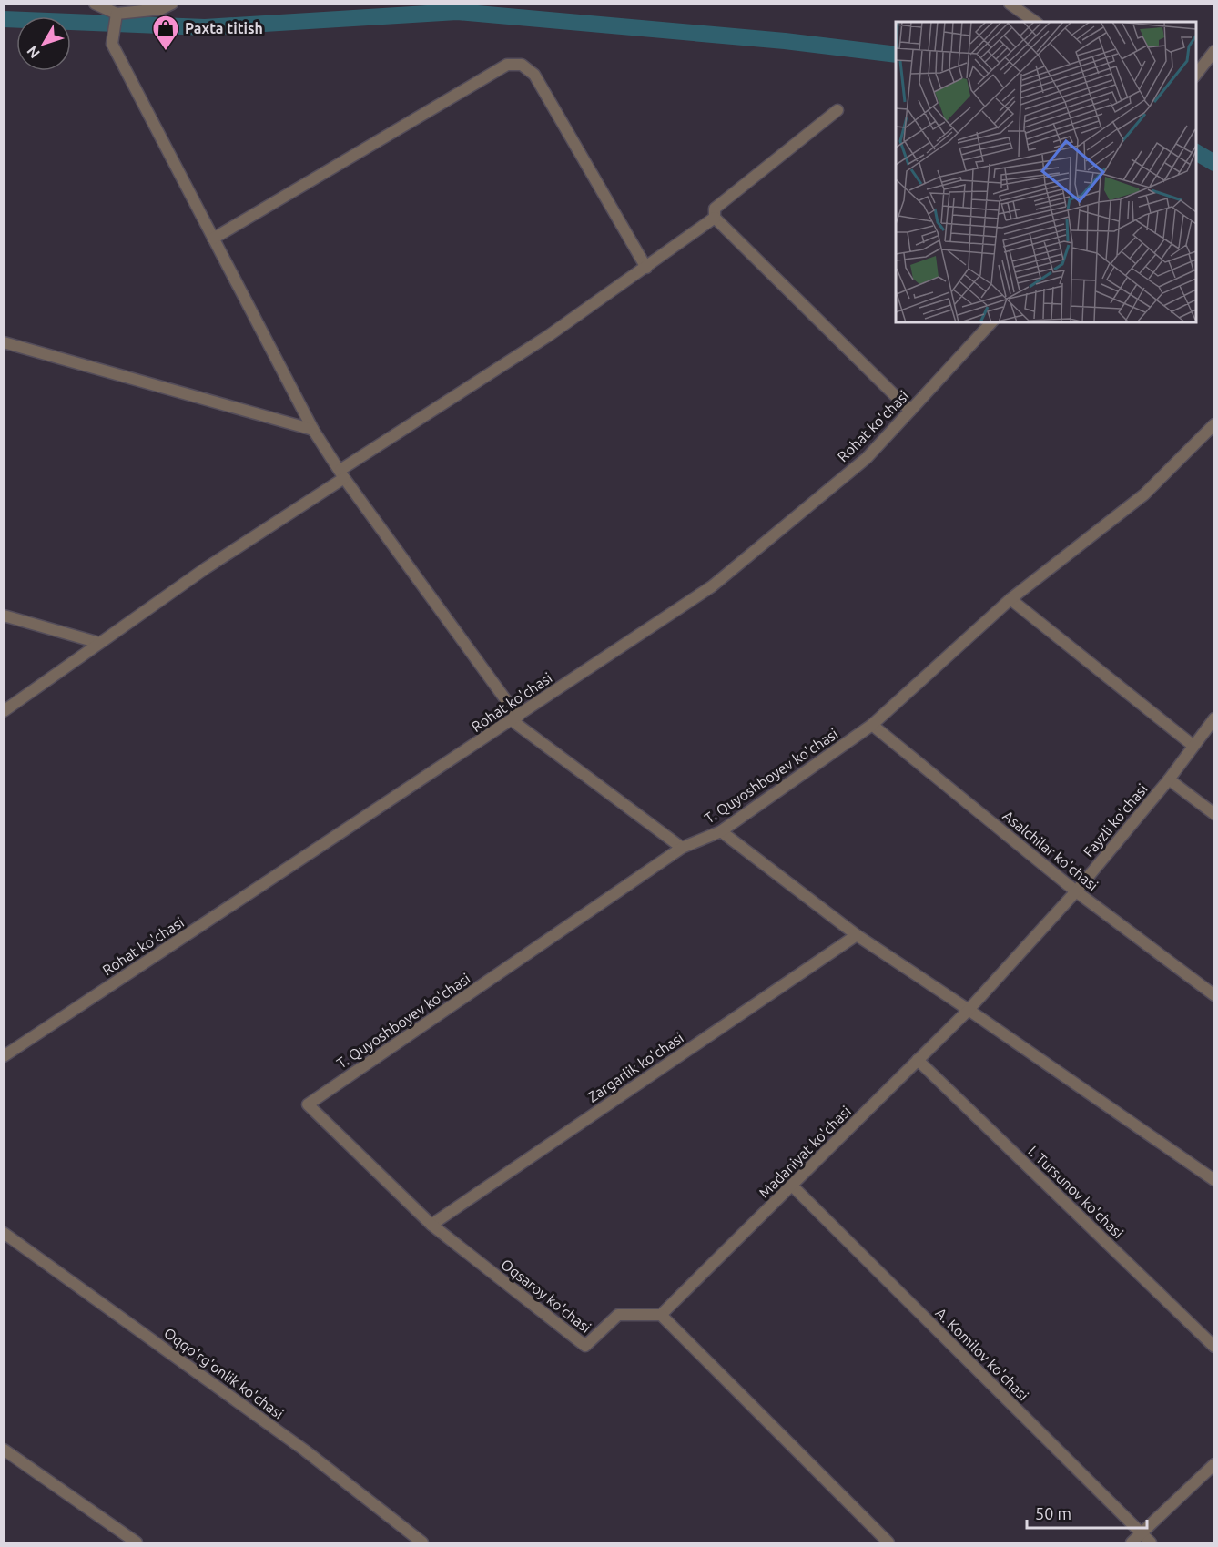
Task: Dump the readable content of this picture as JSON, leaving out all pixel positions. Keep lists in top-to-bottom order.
{
  "streets": {
    "street": [
      "Rohat ko'chasi",
      "T. Quyoshboyev ko'chasi",
      "Fayzli ko'chasi",
      "Asalchilar ko'chasi",
      "Zargarlik ko'chasi",
      "Madaniyat ko'chasi",
      "I. Tursunov ko'chasi",
      "Oqsaroy ko'chasi",
      "A. Komilov ko'chasi",
      "Oqqo'rg'onlik ko'chasi"
    ]
  },
  "crossings": [
    ["T. Quyoshboyev ko'chasi", "Asalchilar ko'chasi"],
    ["T. Quyoshboyev ko'chasi", "Oqsaroy ko'chasi"],
    ["Fayzli ko'chasi", "Asalchilar ko'chasi"],
    ["Fayzli ko'chasi", "Madaniyat ko'chasi"],
    ["Zargarlik ko'chasi", "Oqsaroy ko'chasi"],
    ["Madaniyat ko'chasi", "I. Tursunov ko'chasi"],
    ["Madaniyat ko'chasi", "Oqsaroy ko'chasi"],
    ["Madaniyat ko'chasi", "A. Komilov ko'chasi"]
  ],
  "places": {
    "shop": ["Paxta titish"]
  },
  "scale_bar": "50 m",
  "north": "bottom left"
}
